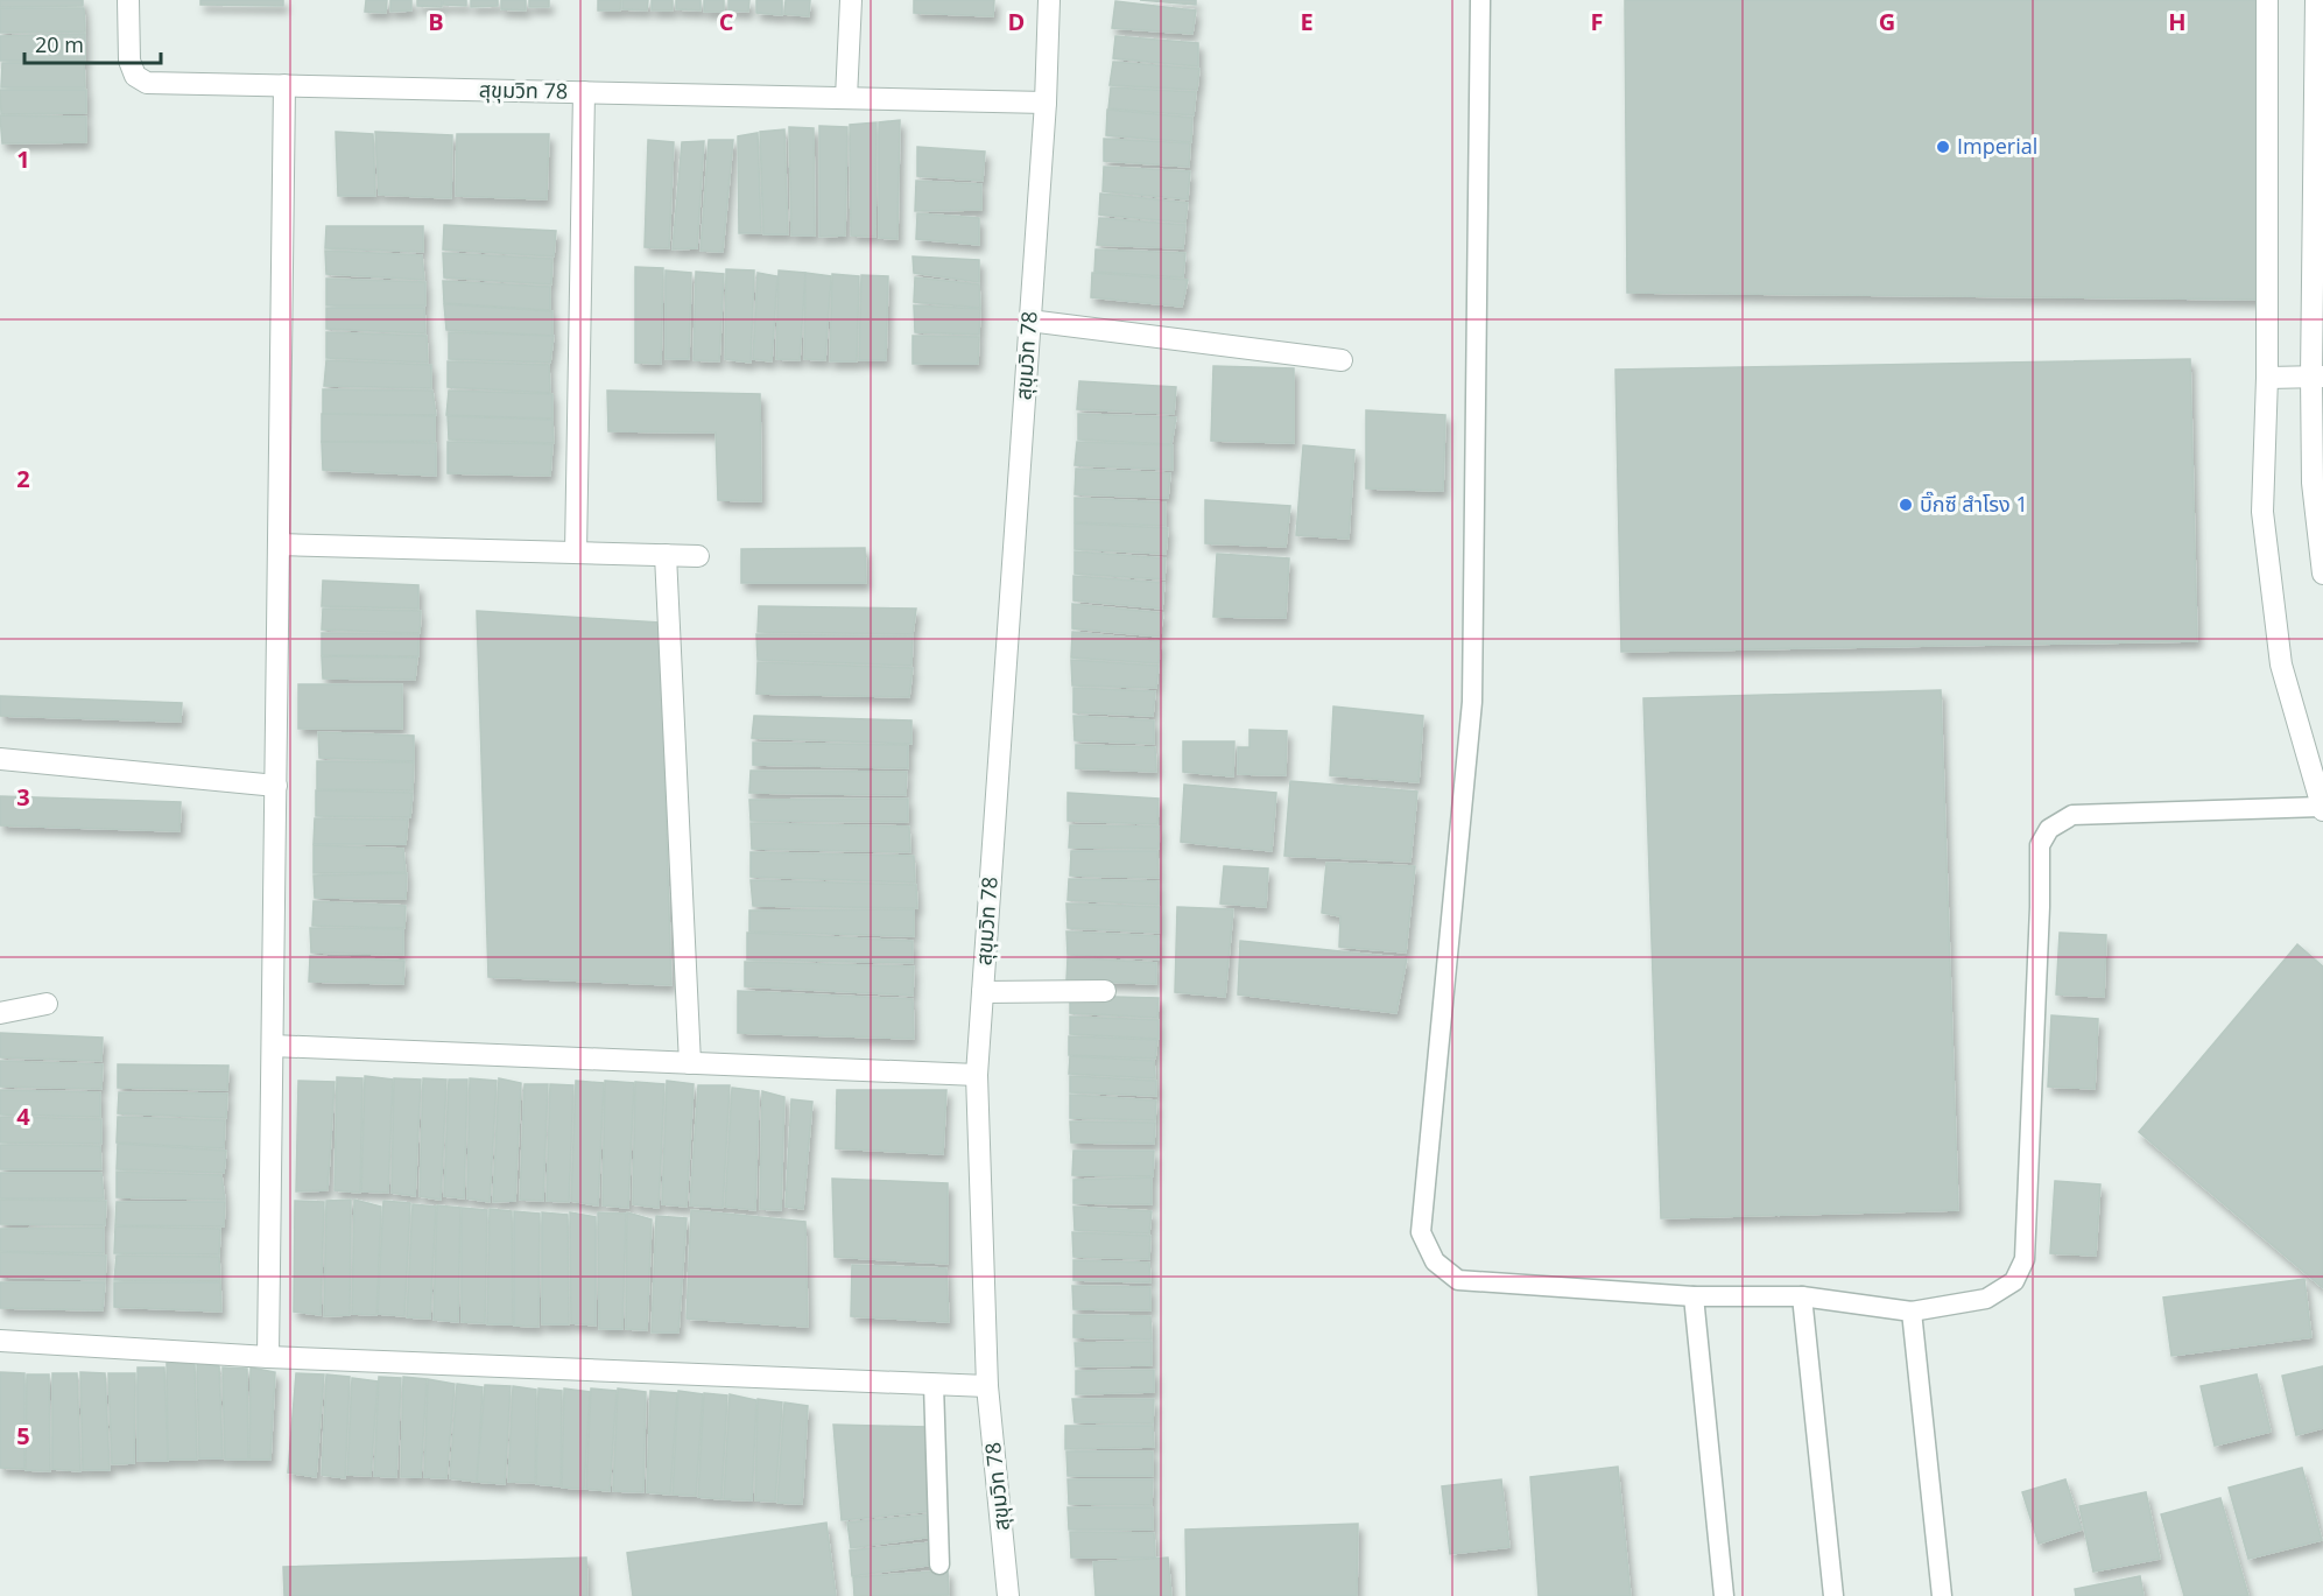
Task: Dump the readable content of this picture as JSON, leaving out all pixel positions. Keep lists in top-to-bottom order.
{
  "streets": {
    "street": ["สุขุมวิท 78"]
  },
  "places": ["Imperial", "บิ๊กซี สำโรง 1"],
  "scale_bar": "20 m",
  "grid": {
    "columns": [
      "B",
      "C",
      "D",
      "E",
      "F",
      "G",
      "H"
    ],
    "rows": [
      "1",
      "2",
      "3",
      "4",
      "5"
    ]
  }
}
